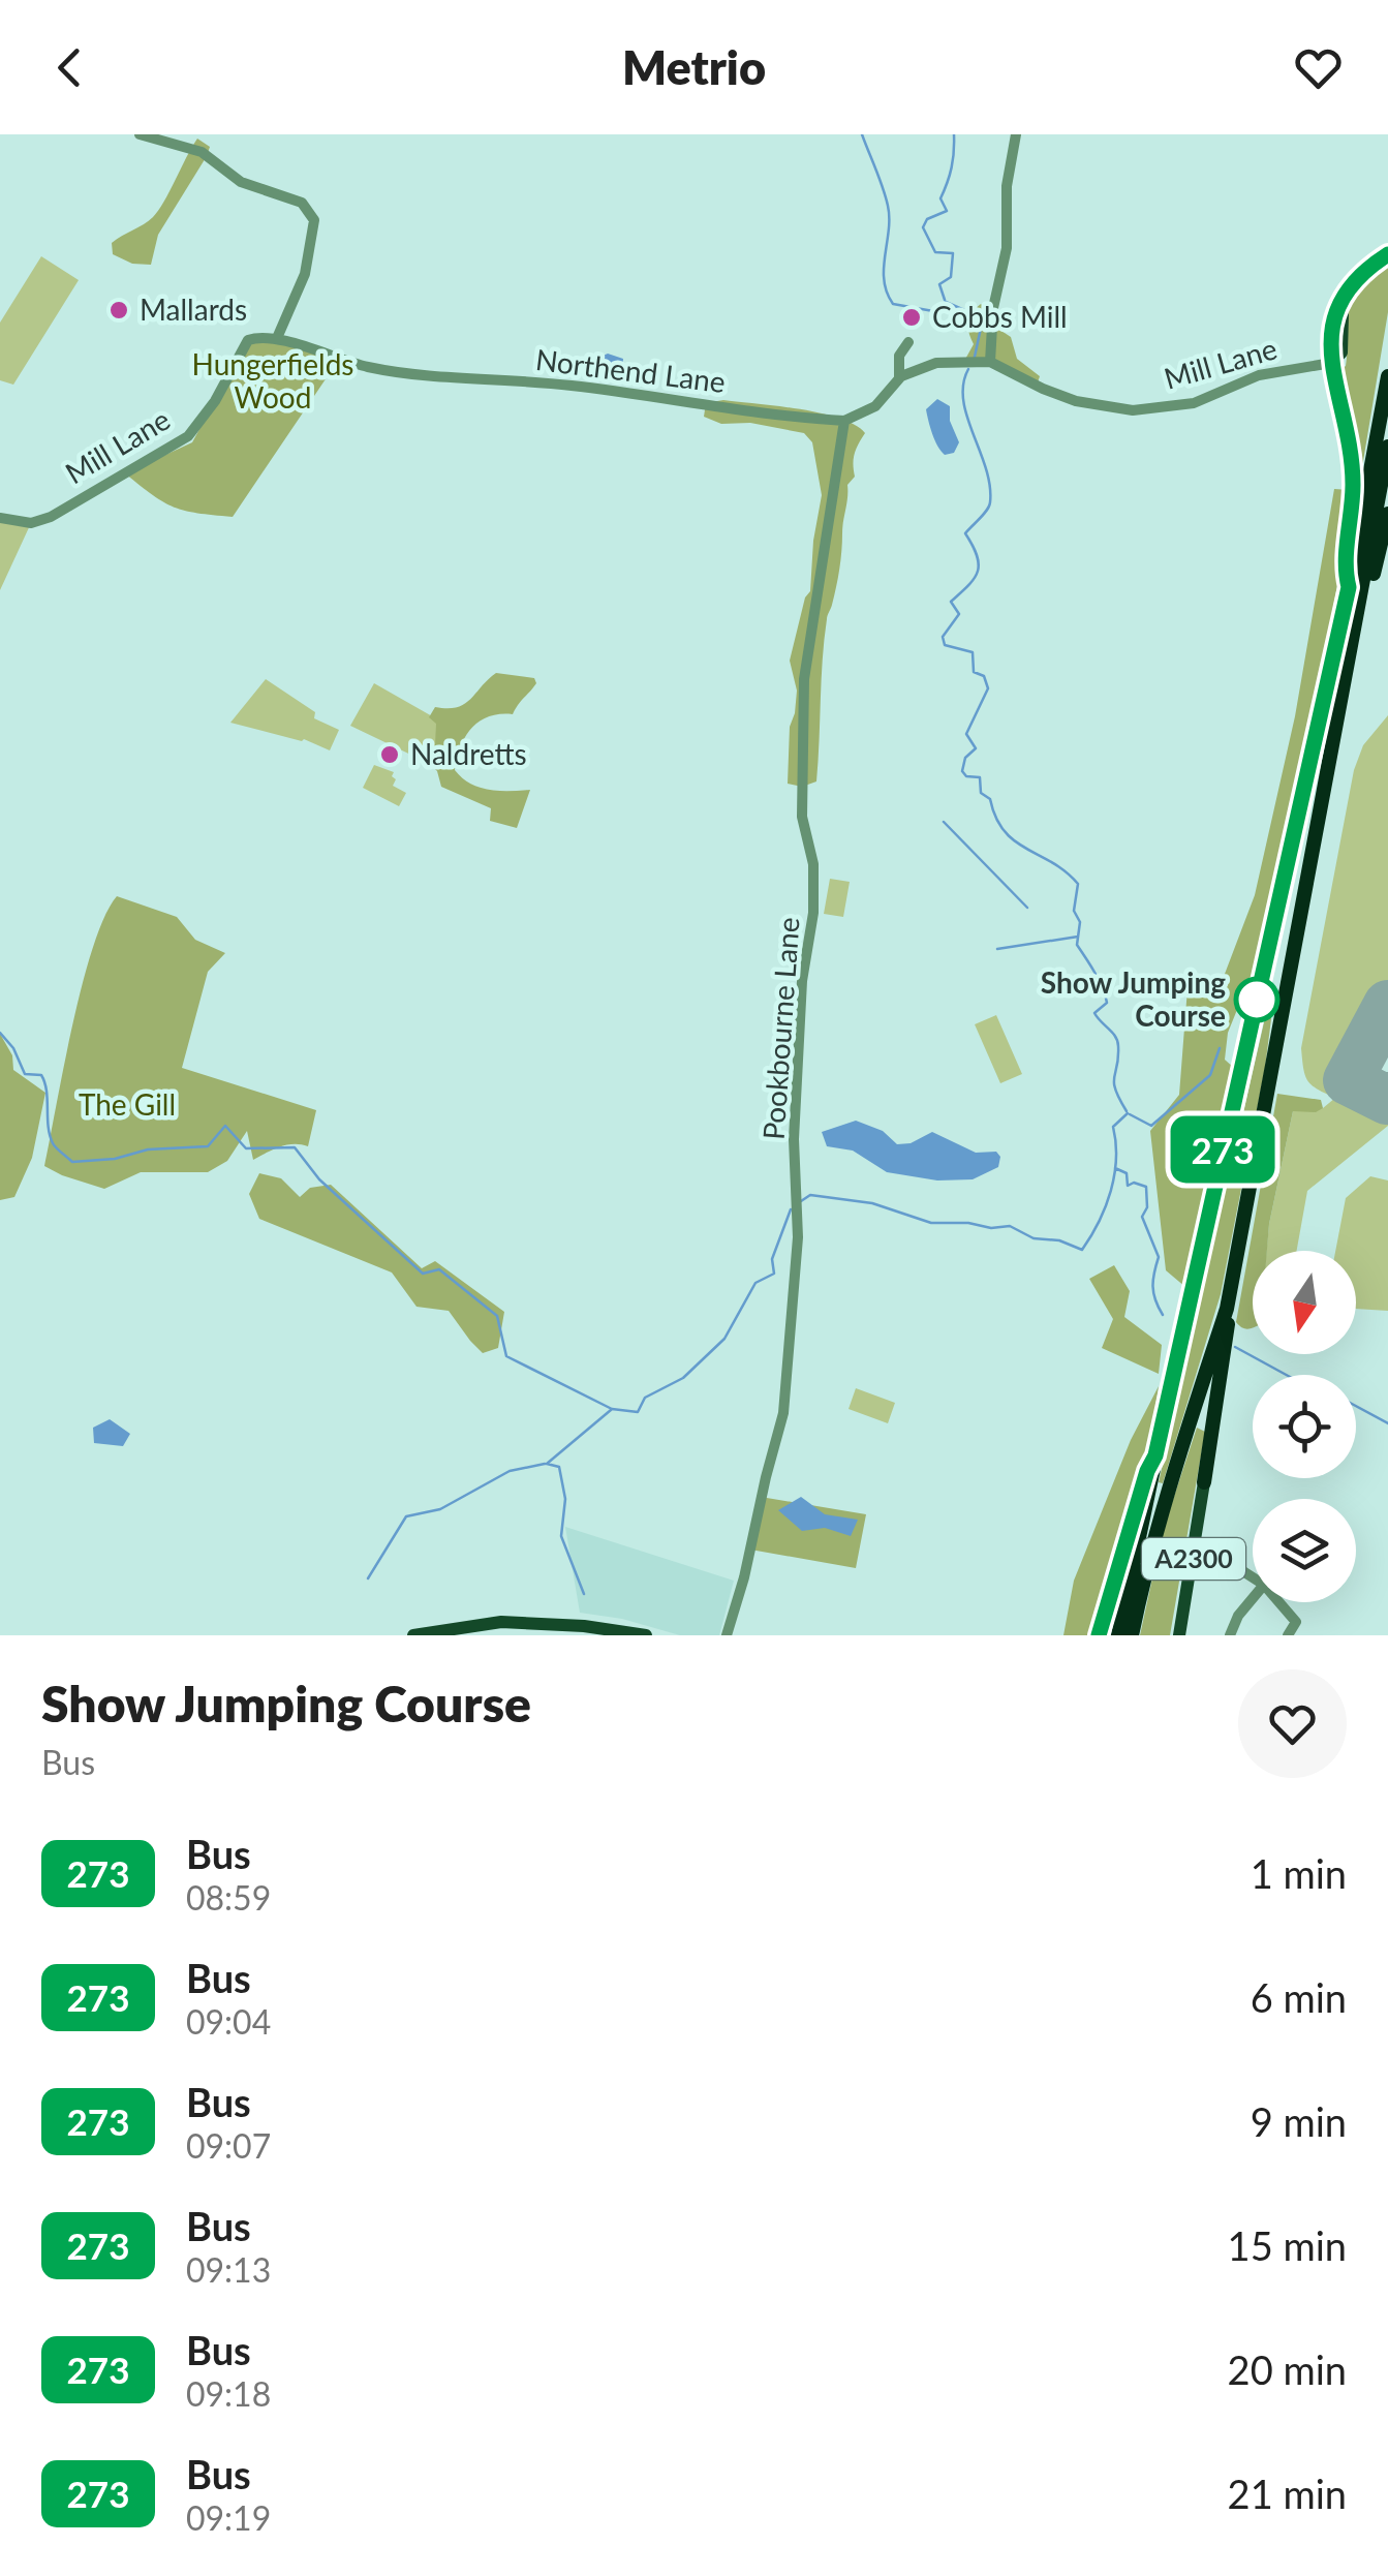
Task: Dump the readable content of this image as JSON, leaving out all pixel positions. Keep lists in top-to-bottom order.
{
  "streets": {
    "main road": ["A2300"],
    "street": ["Mill Lane", "Northend Lane", "Pookbourne Lane"]
  },
  "crossings": [
    ["Mill Lane", "Northend Lane"],
    ["Northend Lane", "Pookbourne Lane"]
  ],
  "parks": ["Hungerfields Wood", "The Gill"],
  "places": [
    "Mallards",
    "Cobbs Mill",
    "Naldretts",
    "Show Jumping Course"
  ],
  "lines": ["bus line 273"],
  "north": "bottom",
  "page": {
    "header": "Metrio",
    "on_map": "273",
    "heading": ["Show Jumping Course", "Bus"],
    "list": [
      {
        "mark": "273",
        "name": "Bus",
        "note": "08:59",
        "value": "1 min"
      },
      {
        "mark": "273",
        "name": "Bus",
        "note": "09:04",
        "value": "6 min"
      },
      {
        "mark": "273",
        "name": "Bus",
        "note": "09:07",
        "value": "9 min"
      },
      {
        "mark": "273",
        "name": "Bus",
        "note": "09:13",
        "value": "15 min"
      },
      {
        "mark": "273",
        "name": "Bus",
        "note": "09:18",
        "value": "20 min"
      },
      {
        "mark": "273",
        "name": "Bus",
        "note": "09:19",
        "value": "21 min"
      }
    ]
  }
}
